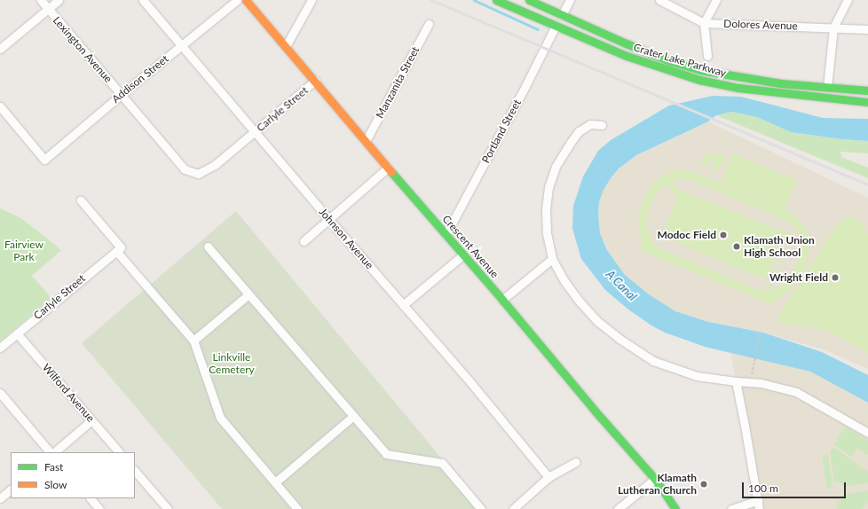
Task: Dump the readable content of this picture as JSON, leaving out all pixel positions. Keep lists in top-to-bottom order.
{
  "streets": {
    "main road": ["Crater Lake Parkway", "Crescent Avenue"],
    "street": [
      "Dolores Avenue",
      "Lexington Avenue",
      "Addison Street",
      "Manzanita Street",
      "Carlyle Street",
      "Portland Street",
      "Johnson Avenue",
      "Wilford Avenue"
    ]
  },
  "crossings": [
    ["Lexington Avenue", "Addison Street"],
    ["Lexington Avenue", "Carlyle Street"],
    ["Crater Lake Parkway", "Portland Street"],
    ["Addison Street", "Johnson Avenue"],
    ["Manzanita Street", "Crescent Avenue"],
    ["Carlyle Street", "Johnson Avenue"],
    ["Carlyle Street", "Crescent Avenue"],
    ["Carlyle Street", "Wilford Avenue"],
    ["Portland Street", "Crescent Avenue"]
  ],
  "water": ["A Canal"],
  "parks": ["Fairview Park", "Linkville Cemetery"],
  "places": [
    "Modoc Field",
    "Klamath Union High School",
    "Wright Field",
    "Klamath Lutheran Church"
  ],
  "legend": ["Fast", "Slow"],
  "scale_bar": "100 m"
}
